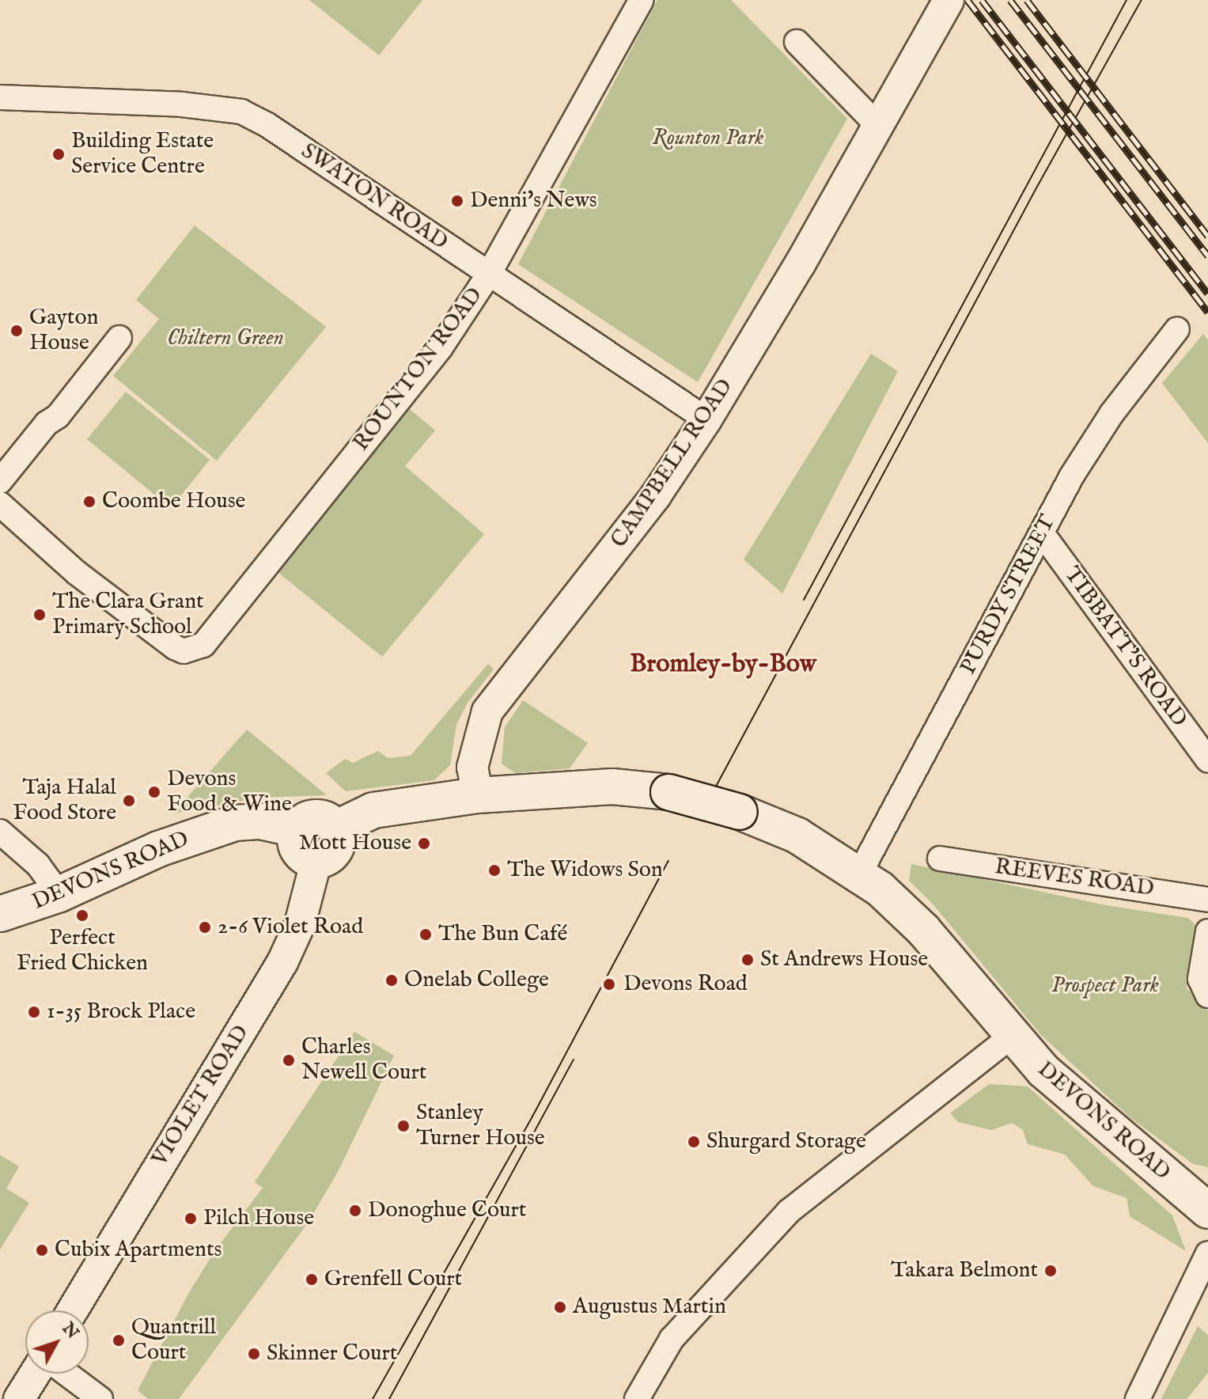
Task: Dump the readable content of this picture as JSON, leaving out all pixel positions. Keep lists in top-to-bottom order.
{
  "streets": {
    "main road": ["DEVONS ROAD"],
    "street": [
      "SWATON ROAD",
      "ROUNTON ROAD",
      "CAMPBELL ROAD",
      "PURDY STREET",
      "TIBBATT'S ROAD",
      "REEVES ROAD",
      "VIOLET ROAD"
    ]
  },
  "crossings": [
    ["SWATON ROAD", "ROUNTON ROAD"],
    ["SWATON ROAD", "CAMPBELL ROAD"],
    ["CAMPBELL ROAD", "DEVONS ROAD"],
    ["PURDY STREET", "TIBBATT'S ROAD"],
    ["PURDY STREET", "DEVONS ROAD"],
    ["DEVONS ROAD", "VIOLET ROAD"]
  ],
  "districts": ["Bromley-by-Bow"],
  "parks": ["Rounton Park", "Chiltern Green", "Prospect Park"],
  "places": [
    "Building Estate Service Centre",
    "Denni's News",
    "Gayton House",
    "Coombe House",
    "The Clara Grant Primary School",
    "Devons Food & Wine",
    "Taja Halal Food Store",
    "Mott House",
    "The Widows Son",
    "Perfect Fried Chicken",
    "2-6 Violet Road",
    "The Bun Café",
    "St Andrews House",
    "Onelab College",
    "Devons Road",
    "1-35 Brock Place",
    "Charles Newell Court",
    "Stanley Turner House",
    "Shurgard Storage",
    "Donoghue Court",
    "Pilch House",
    "Cubix Apartments",
    "Takara Belmont",
    "Grenfell Court",
    "Augustus Martin",
    "Quantrill Court",
    "Skinner Court"
  ],
  "north": "top right"
}
